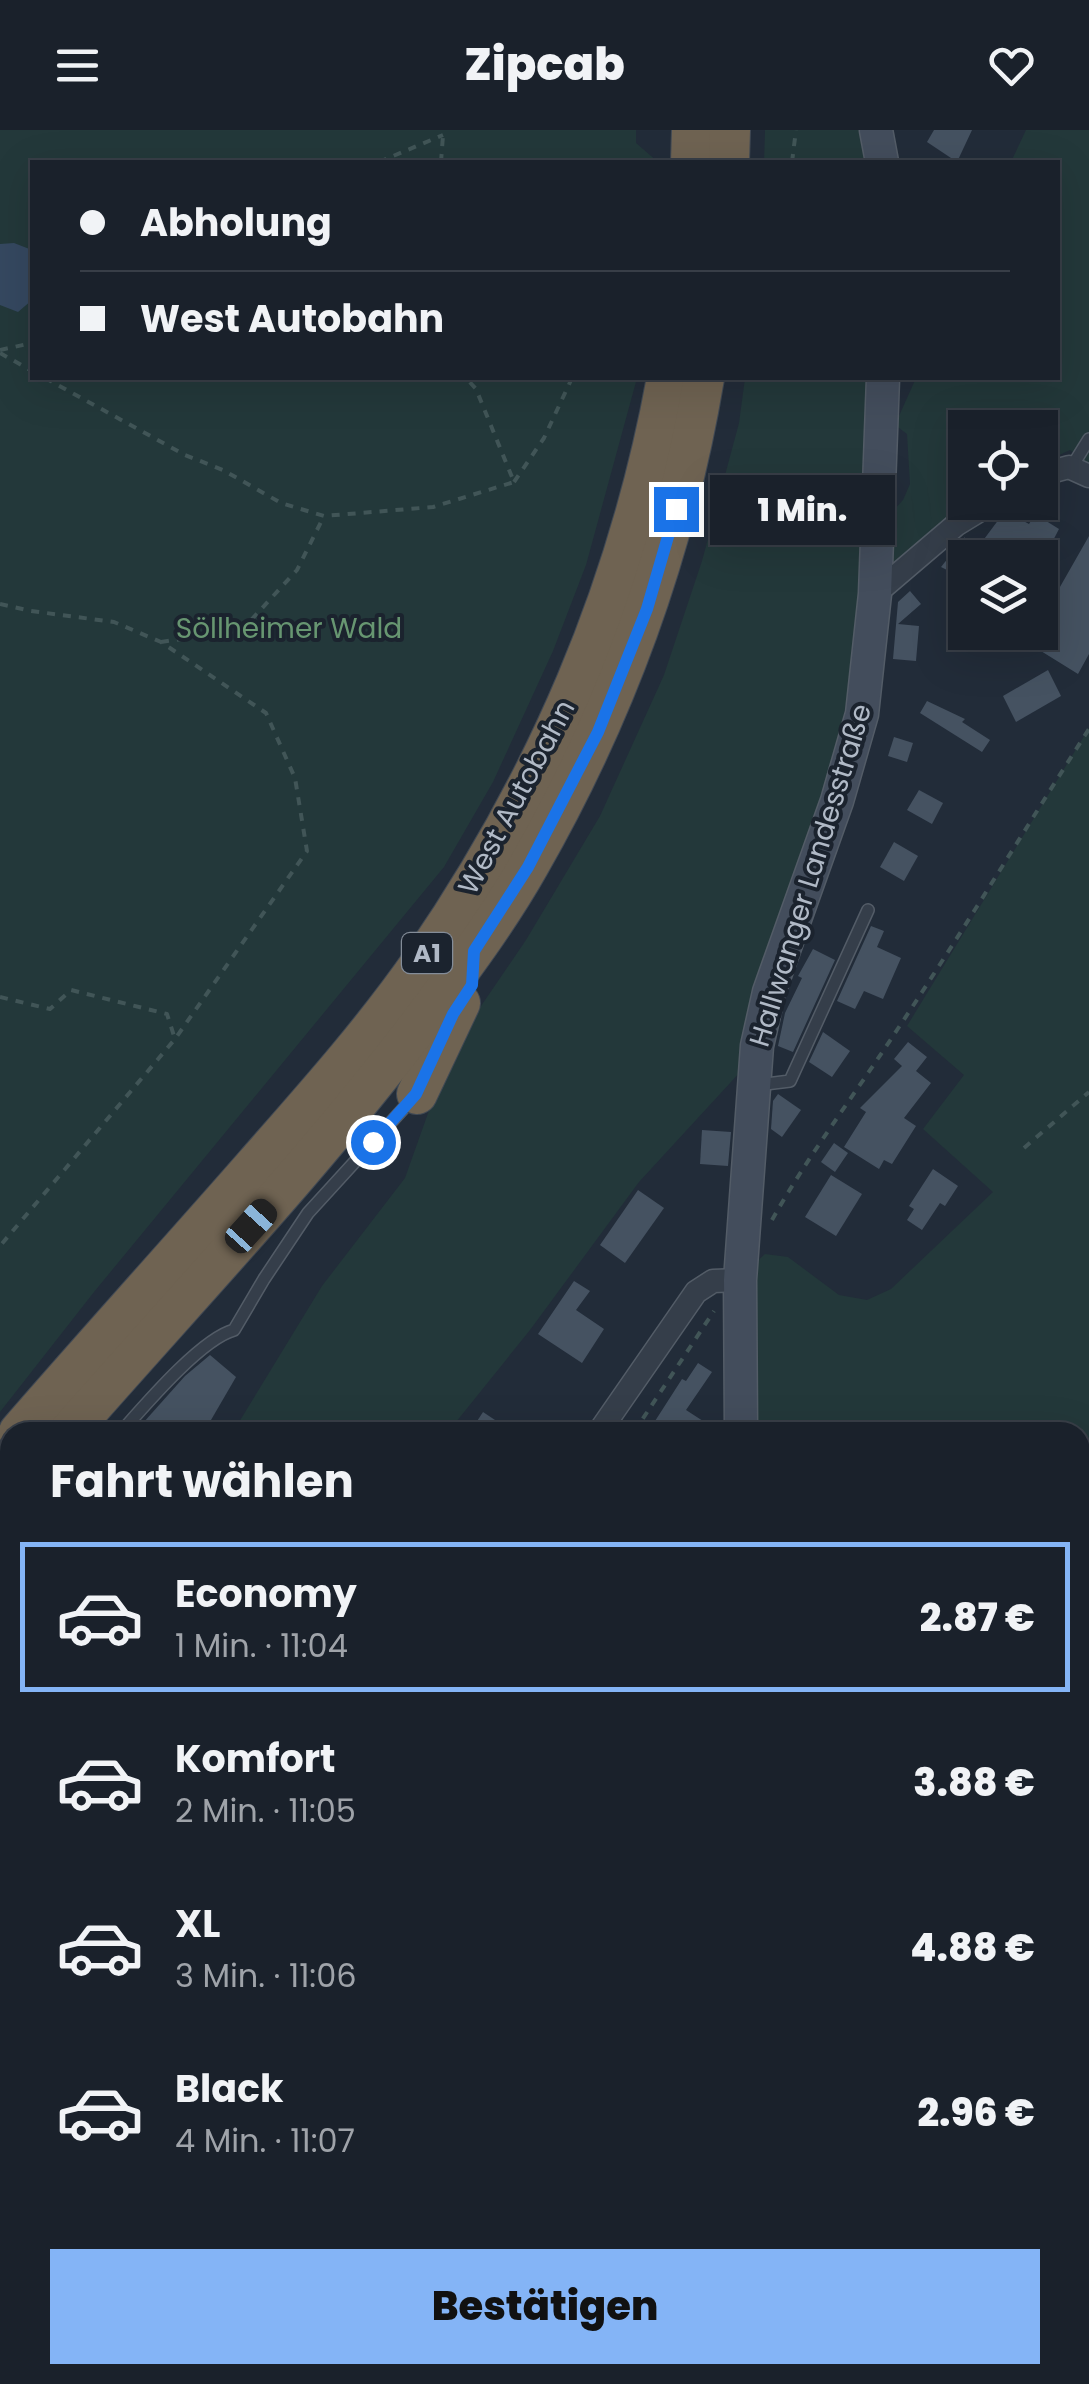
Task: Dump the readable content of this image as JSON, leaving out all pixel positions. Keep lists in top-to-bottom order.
{
  "streets": {
    "highway": ["West Autobahn", "A1"],
    "street": ["Hallwanger Landesstraße"]
  },
  "parks": ["Söllheimer Wald"],
  "page": {
    "header": "Zipcab",
    "banner": ["Abholung", "West Autobahn"],
    "bubble": "1 Min.",
    "heading": "Fahrt wählen",
    "list": [
      {
        "name": "Economy",
        "note": "1 Min. · 11:04",
        "value": "2.87 €"
      },
      {
        "name": "Komfort",
        "note": "2 Min. · 11:05",
        "value": "3.88 €"
      },
      {
        "name": "XL",
        "note": "3 Min. · 11:06",
        "value": "4.88 €"
      },
      {
        "name": "Black",
        "note": "4 Min. · 11:07",
        "value": "2.96 €"
      }
    ],
    "buttons": "Bestätigen"
  }
}
